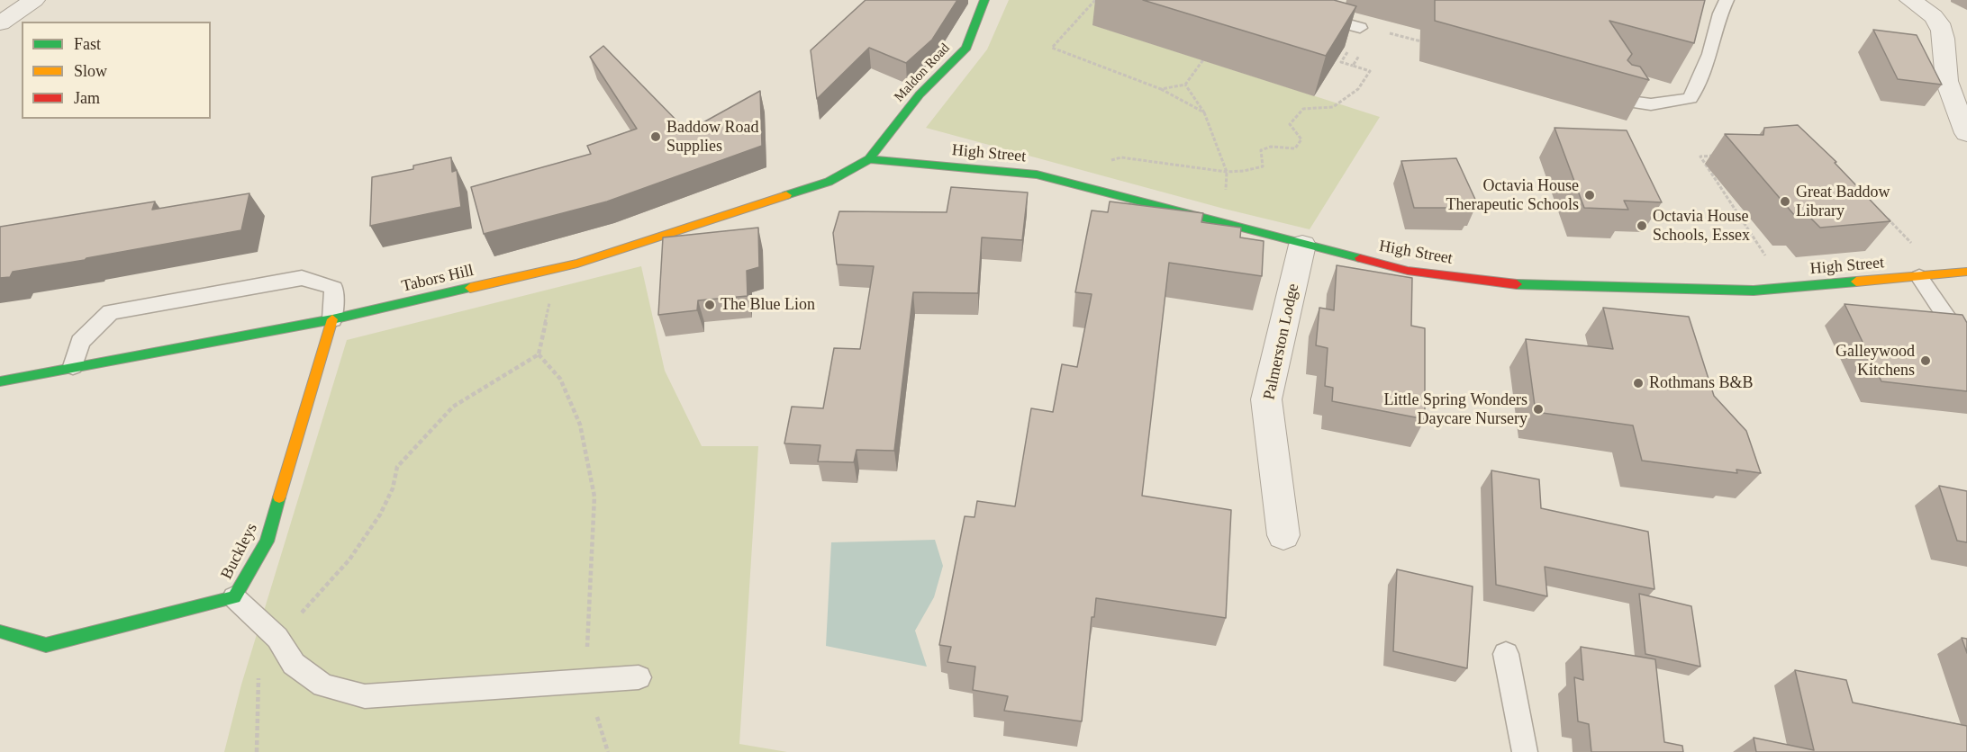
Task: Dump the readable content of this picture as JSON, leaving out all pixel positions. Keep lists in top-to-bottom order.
{
  "streets": {
    "street": [
      "Maldon Road",
      "High Street",
      "Tabors Hill",
      "Palmerston Lodge",
      "Buckleys"
    ]
  },
  "crossings": [
    ["Maldon Road", "High Street"],
    ["Maldon Road", "Tabors Hill"],
    ["High Street", "Tabors Hill"],
    ["High Street", "Palmerston Lodge"],
    ["Tabors Hill", "Buckleys"]
  ],
  "places": [
    "Baddow Road Supplies",
    "Octavia House Therapeutic Schools",
    "Great Baddow Library",
    "Octavia House Schools, Essex",
    "The Blue Lion",
    "Galleywood Kitchens",
    "Rothmans B&B",
    "Little Spring Wonders Daycare Nursery"
  ],
  "legend": ["Fast", "Slow", "Jam"]
}
